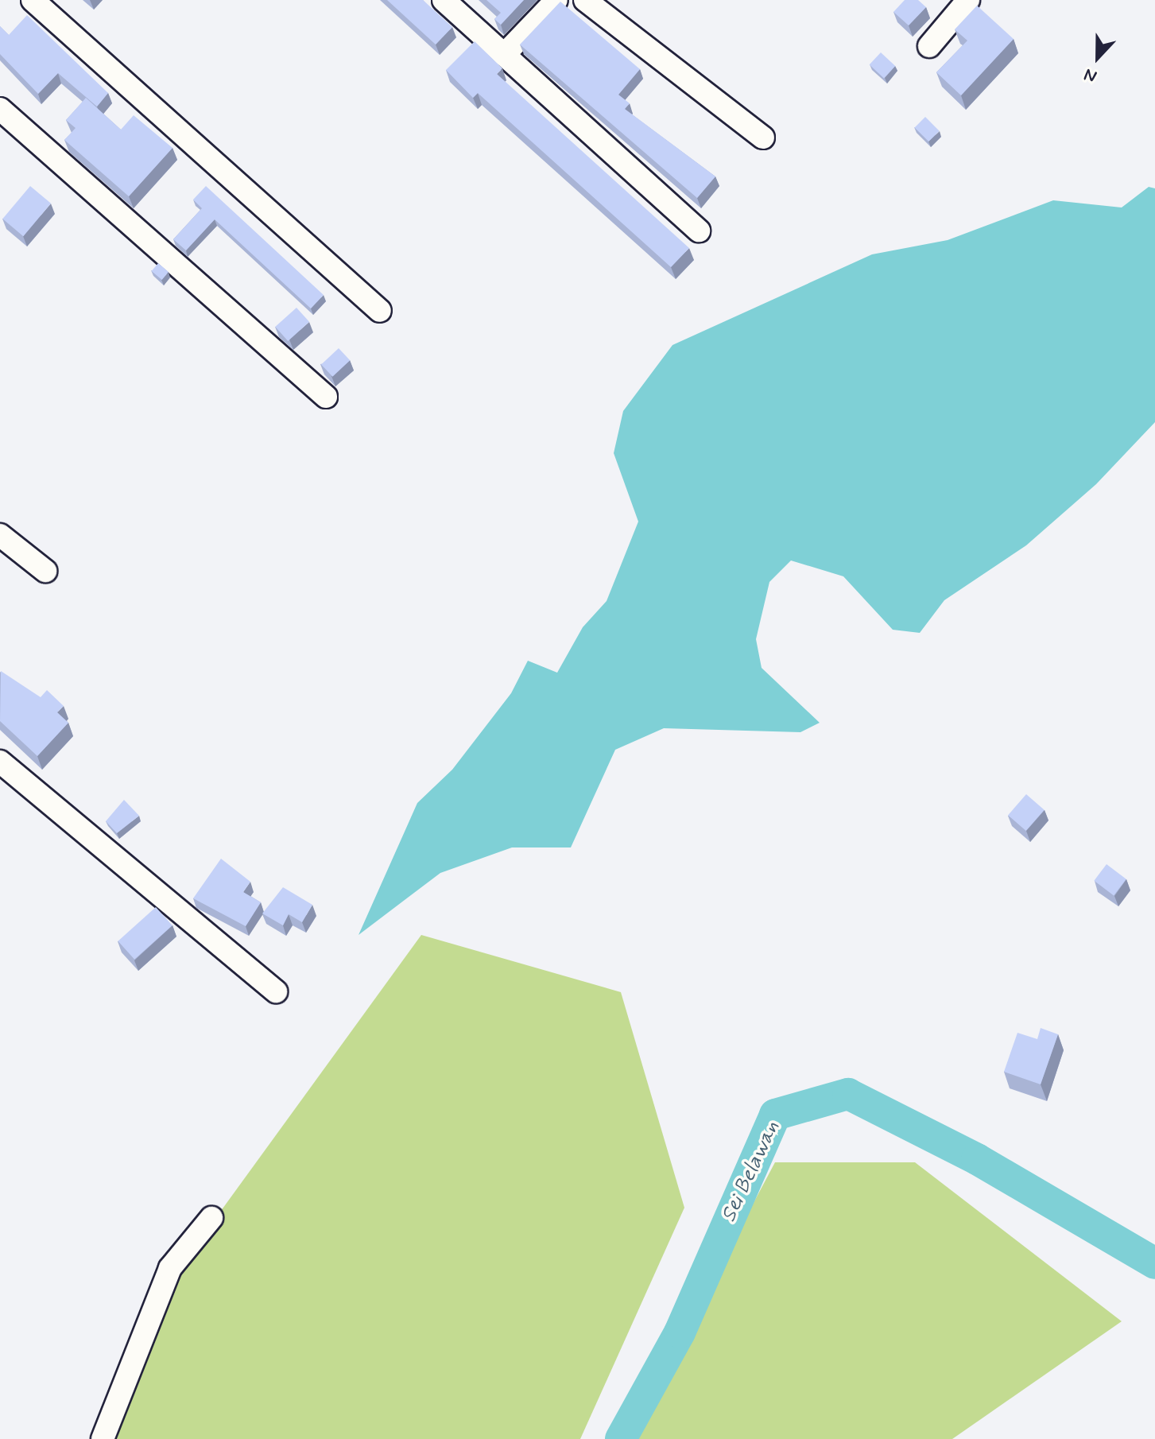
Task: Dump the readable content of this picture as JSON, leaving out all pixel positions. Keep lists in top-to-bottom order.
{
  "water": ["Sei Belawan"],
  "north": "bottom"
}
